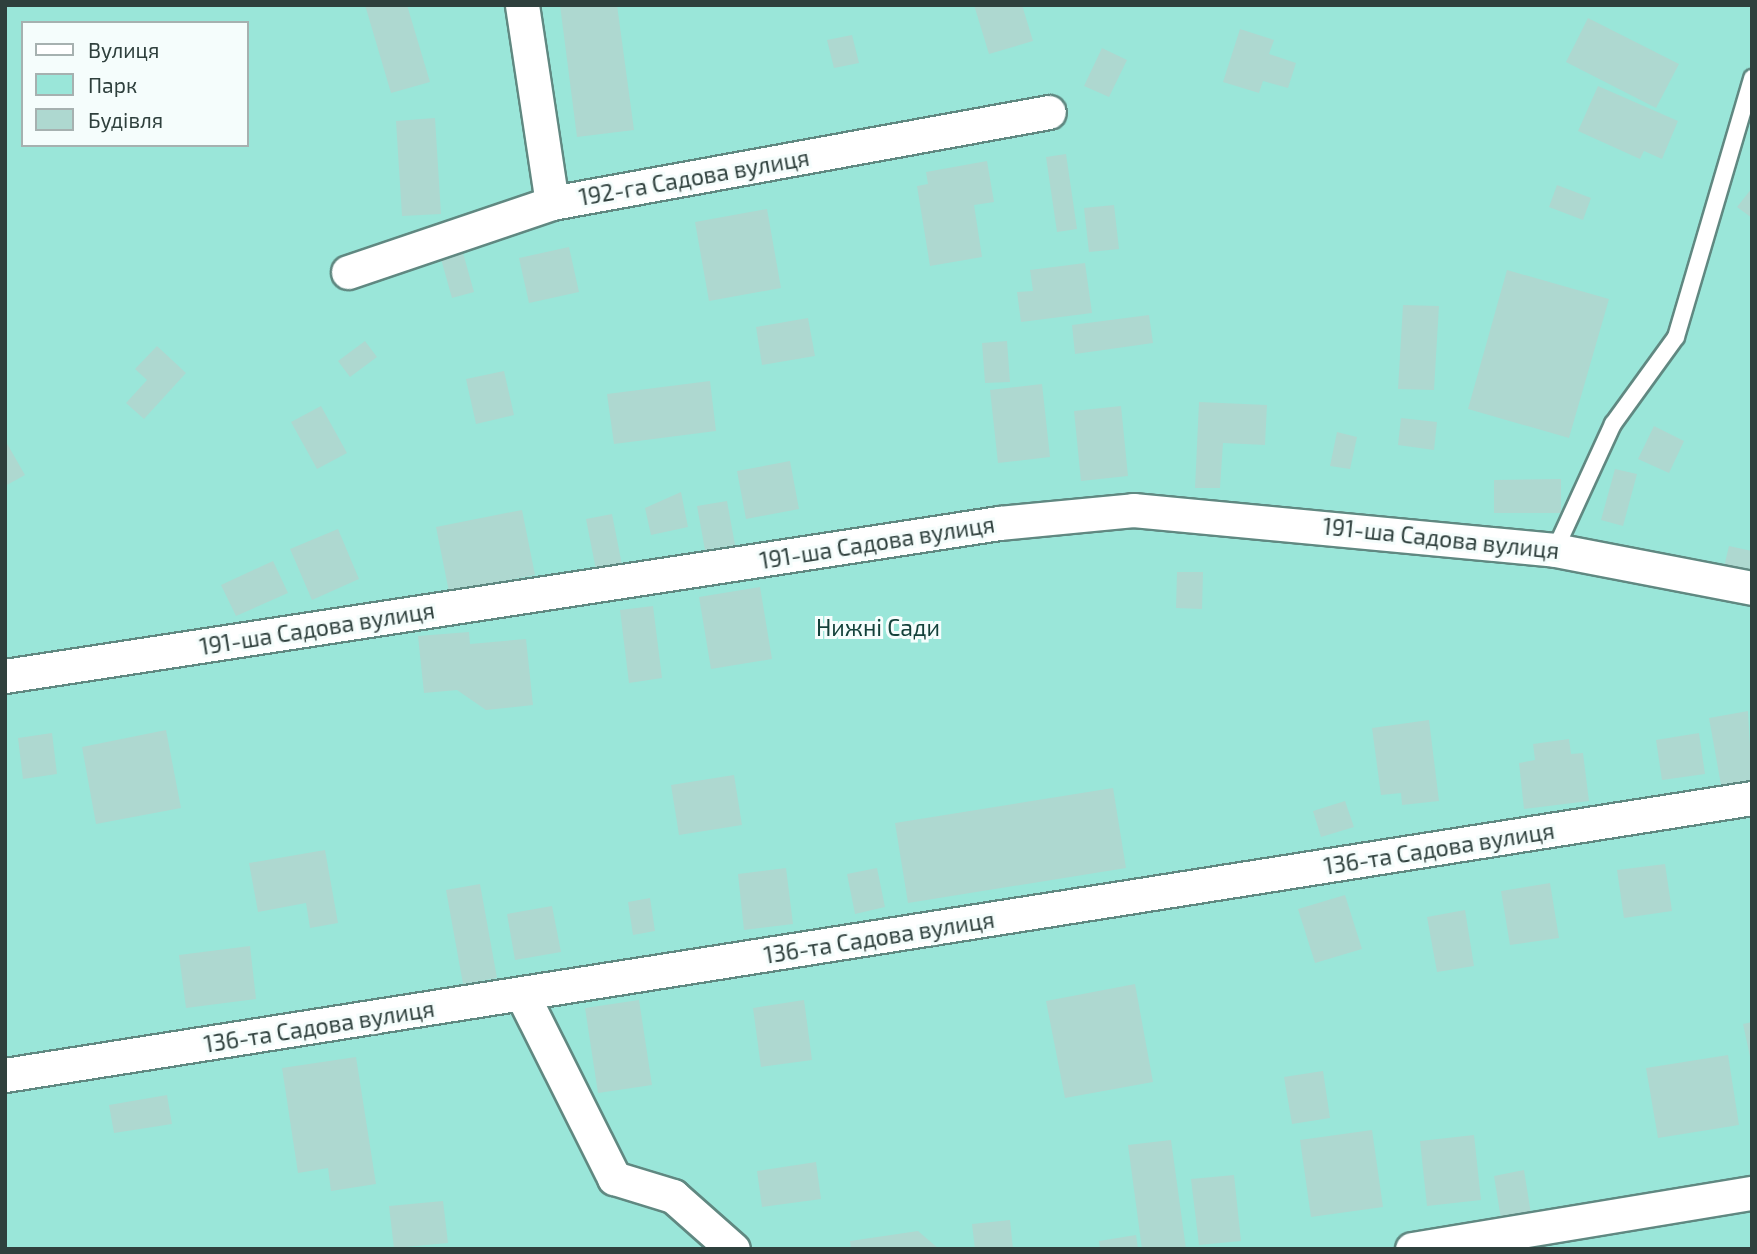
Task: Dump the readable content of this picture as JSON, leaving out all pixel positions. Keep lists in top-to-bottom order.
{
  "streets": {
    "street": ["192-га Садова вулиця", "191-ша Садова вулиця", "136-та Садова вулиця"]
  },
  "parks": ["Нижні Сади"],
  "legend": ["Вулиця", "Парк", "Будівля"]
}
